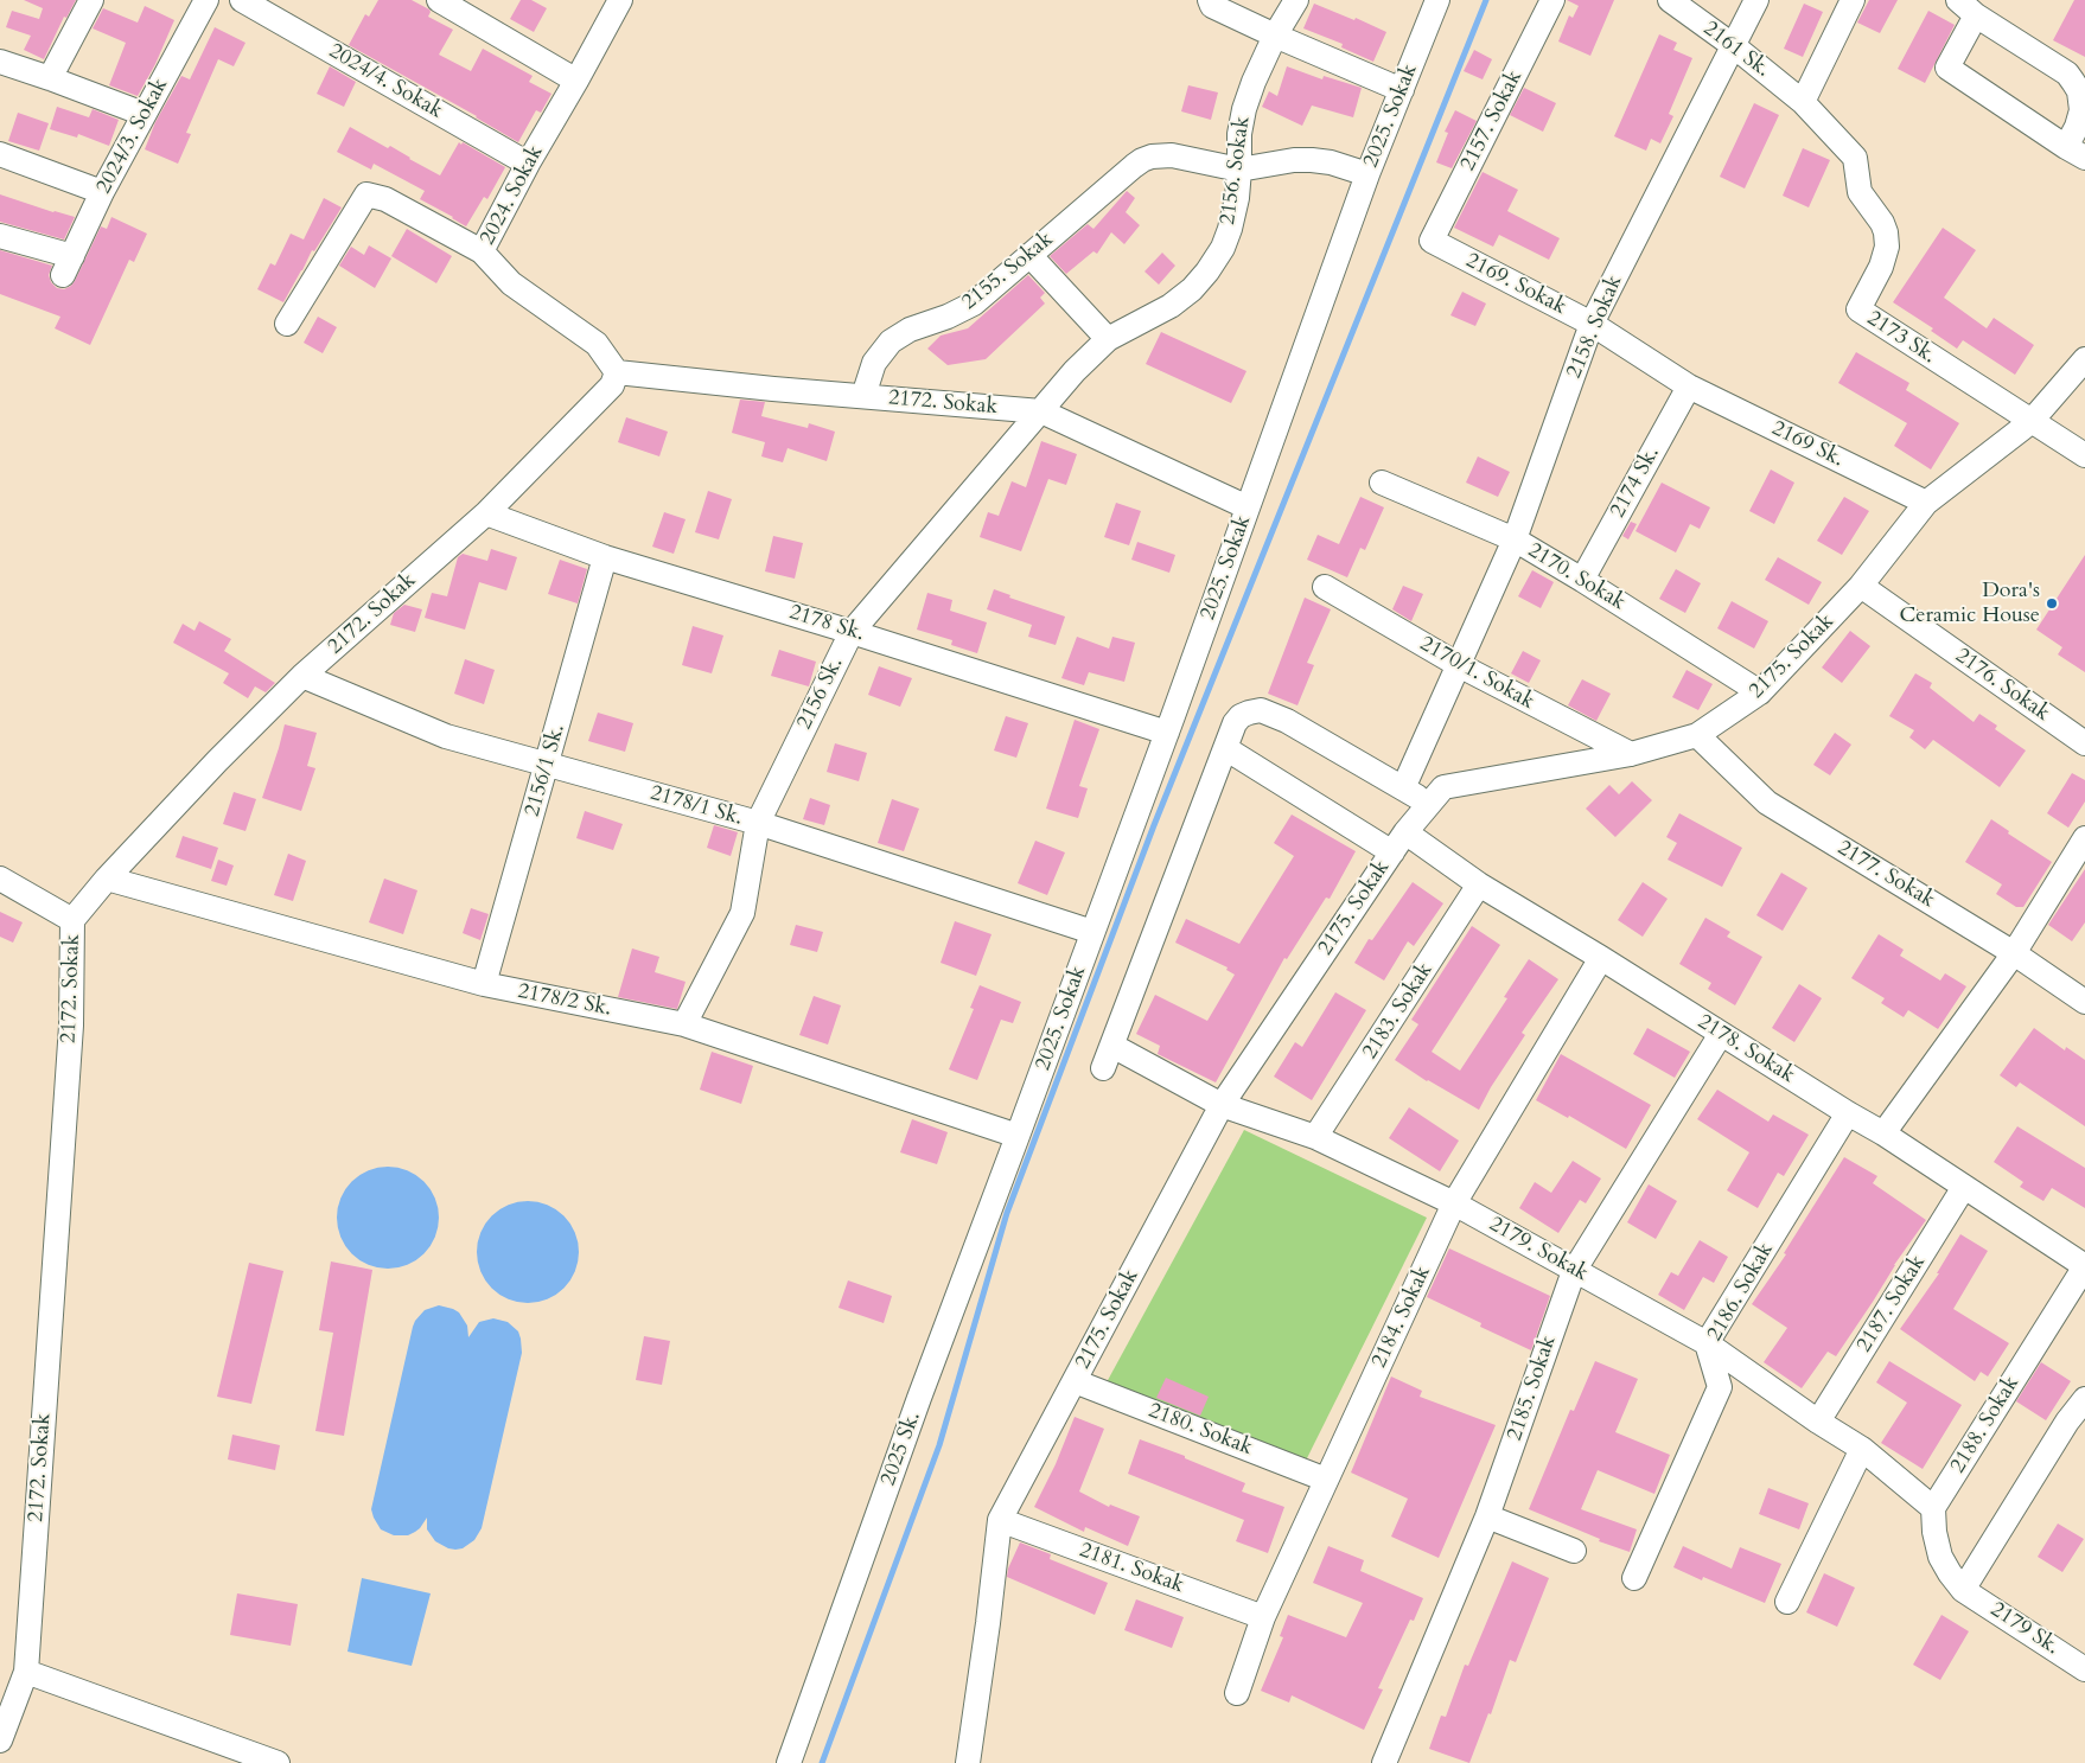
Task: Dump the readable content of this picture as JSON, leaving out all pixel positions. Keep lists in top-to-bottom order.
{
  "streets": {
    "street": [
      "2161 Sk.",
      "2024/4. Sokak",
      "2025. Sokak",
      "2157. Sokak",
      "2024/3. Sokak",
      "2156. Sokak",
      "2024. Sokak",
      "2155. Sokak",
      "2169. Sokak",
      "2158. Sokak",
      "2173 Sk.",
      "2172. Sokak",
      "2169 Sk.",
      "2174 Sk.",
      "2170. Sokak",
      "2178 Sk.",
      "2175. Sokak",
      "2170/1. Sokak",
      "2176. Sokak",
      "2156 Sk.",
      "2156/1 Sk.",
      "2178/1 Sk.",
      "2177. Sokak",
      "2178/2 Sk.",
      "2183. Sokak",
      "2178. Sokak",
      "2179. Sokak",
      "2186. Sokak",
      "2187. Sokak",
      "2184. Sokak",
      "2185. Sokak",
      "2188. Sokak",
      "2180. Sokak",
      "2025 Sk.",
      "2181. Sokak",
      "2179 Sk."
    ]
  },
  "crossings": [
    ["2161 Sk.", "2158. Sokak"],
    ["2161 Sk.", "2173 Sk."],
    ["2024/4. Sokak", "2024. Sokak"],
    ["2025. Sokak", "2172. Sokak"],
    ["2025. Sokak", "2178 Sk."],
    ["2025. Sokak", "2178/1 Sk."],
    ["2025. Sokak", "2178/2 Sk."],
    ["2025. Sokak", "2025 Sk."],
    ["2157. Sokak", "2169. Sokak"],
    ["2156. Sokak", "2155. Sokak"],
    ["2156. Sokak", "2172. Sokak"],
    ["2156. Sokak", "2156 Sk."],
    ["2024. Sokak", "2172. Sokak"],
    ["2155. Sokak", "2172. Sokak"],
    ["2169. Sokak", "2158. Sokak"],
    ["2169. Sokak", "2169 Sk."],
    ["2169. Sokak", "2174 Sk."],
    ["2158. Sokak", "2170. Sokak"],
    ["2158. Sokak", "2170/1. Sokak"],
    ["2173 Sk.", "2175. Sokak"],
    ["2172. Sokak", "2178 Sk."],
    ["2172. Sokak", "2156 Sk."],
    ["2172. Sokak", "2178/1 Sk."],
    ["2172. Sokak", "2178/2 Sk."],
    ["2169 Sk.", "2174 Sk."],
    ["2169 Sk.", "2175. Sokak"],
    ["2174 Sk.", "2170. Sokak"],
    ["2170. Sokak", "2175. Sokak"],
    ["2178 Sk.", "2156 Sk."],
    ["2178 Sk.", "2156/1 Sk."],
    ["2175. Sokak", "2170/1. Sokak"],
    ["2175. Sokak", "2176. Sokak"],
    ["2175. Sokak", "2177. Sokak"],
    ["2175. Sokak", "2178. Sokak"],
    ["2175. Sokak", "2179. Sokak"],
    ["2175. Sokak", "2180. Sokak"],
    ["2175. Sokak", "2181. Sokak"],
    ["2156 Sk.", "2178/1 Sk."],
    ["2156 Sk.", "2178/2 Sk."],
    ["2156/1 Sk.", "2178/1 Sk."],
    ["2156/1 Sk.", "2178/2 Sk."],
    ["2178/2 Sk.", "2025 Sk."],
    ["2183. Sokak", "2178. Sokak"],
    ["2183. Sokak", "2179. Sokak"],
    ["2178. Sokak", "2186. Sokak"],
    ["2178. Sokak", "2187. Sokak"],
    ["2178. Sokak", "2184. Sokak"],
    ["2178. Sokak", "2185. Sokak"],
    ["2178. Sokak", "2188. Sokak"],
    ["2179. Sokak", "2186. Sokak"],
    ["2179. Sokak", "2187. Sokak"],
    ["2179. Sokak", "2184. Sokak"],
    ["2179. Sokak", "2185. Sokak"],
    ["2179. Sokak", "2188. Sokak"],
    ["2184. Sokak", "2180. Sokak"],
    ["2184. Sokak", "2181. Sokak"]
  ],
  "places": ["Dora's Ceramic House"]
}
